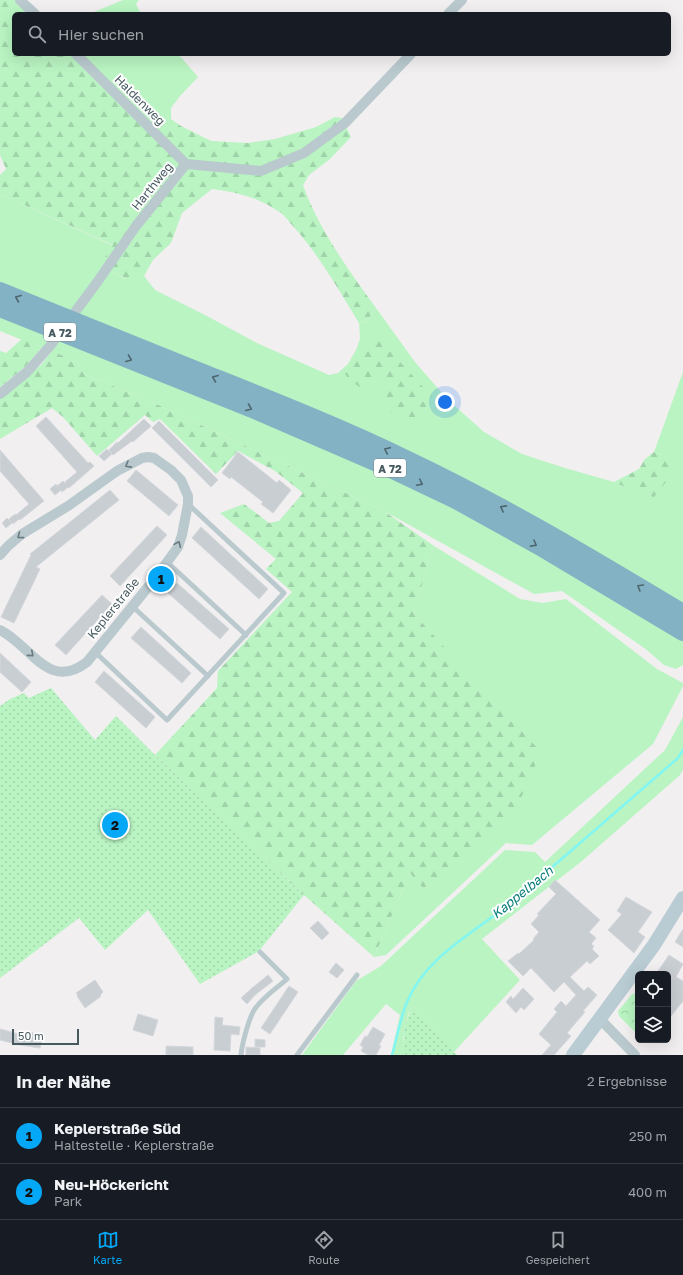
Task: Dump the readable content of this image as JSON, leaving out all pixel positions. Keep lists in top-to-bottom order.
{
  "streets": {
    "highway": ["A 72"],
    "street": ["Haldenweg", "Harthweg", "Keplerstraße"]
  },
  "crossings": [
    ["Haldenweg", "Harthweg"]
  ],
  "water": ["Kappelbach"],
  "scale_bar": "50 m",
  "page": {
    "search": "Hier suchen",
    "pins": ["1", "2"],
    "scale": "50 m",
    "heading": ["In der Nähe", "2 Ergebnisse"],
    "list": [
      {
        "mark": "1",
        "name": "Keplerstraße Süd",
        "note": "Haltestelle · Keplerstraße",
        "value": "250 m"
      },
      {
        "mark": "2",
        "name": "Neu-Höckericht",
        "note": "Park",
        "value": "400 m"
      }
    ],
    "nav": ["Karte", "Route", "Gespeichert"]
  }
}
